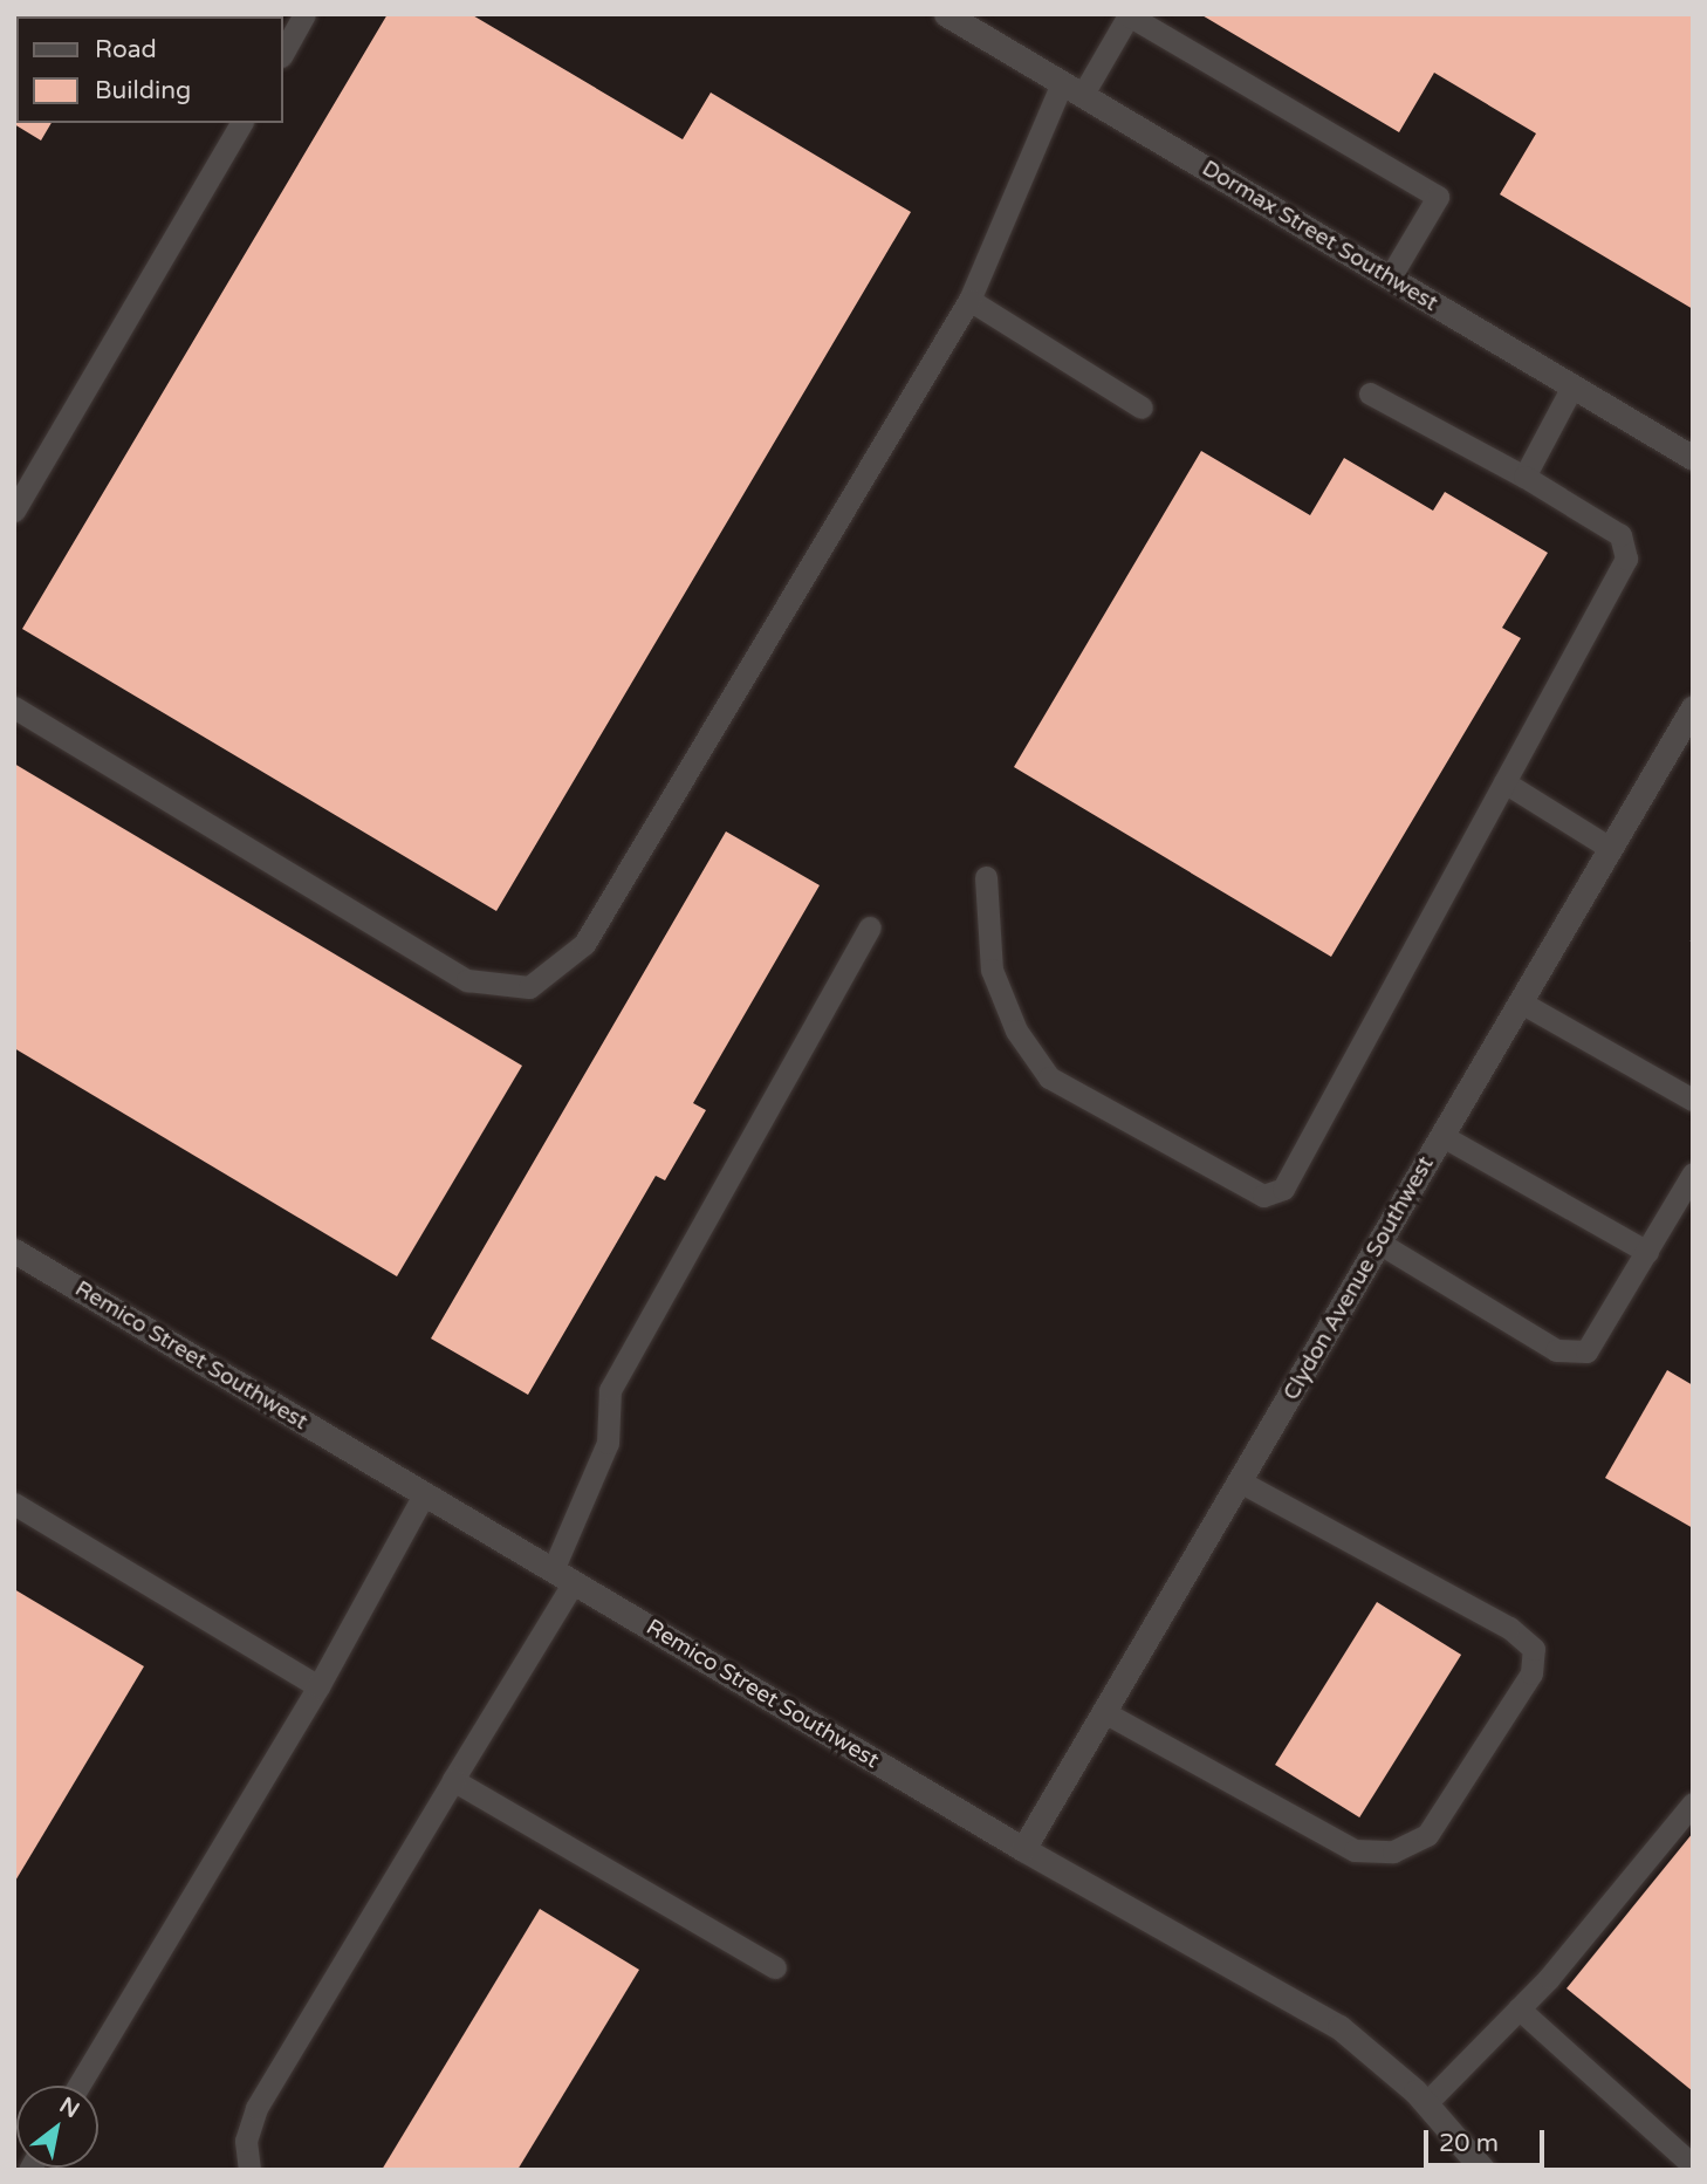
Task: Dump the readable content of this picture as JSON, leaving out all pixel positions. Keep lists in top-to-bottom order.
{
  "streets": {
    "street": ["Dormax Street Southwest", "Clydon Avenue Southwest", "Remico Street Southwest"]
  },
  "crossings": [
    ["Clydon Avenue Southwest", "Remico Street Southwest"]
  ],
  "legend": ["Road", "Building"],
  "scale_bar": "20 m",
  "north": "top right"
}
